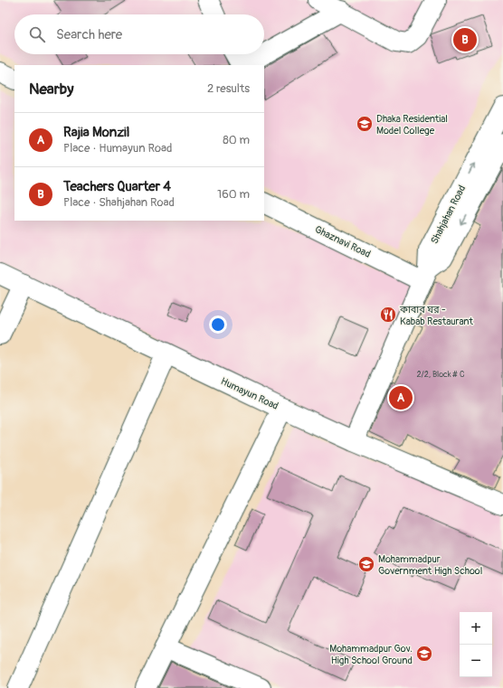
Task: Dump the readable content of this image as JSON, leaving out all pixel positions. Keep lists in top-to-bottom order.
{
  "streets": {
    "street": ["Shahjahan Road", "Ghaznavi Road", "Humayun Road"]
  },
  "crossings": [
    ["Shahjahan Road", "Ghaznavi Road"]
  ],
  "places": {
    "school or university": ["Dhaka Residential Model College", "Mohammadpur Government High School", "Mohammadpur Gov. High School Ground"],
    "restaurant": ["কাবাব ঘর - Kabab Restaurant"]
  },
  "house_numbers": ["2/2, Block # C"],
  "page": {
    "search": "Search here",
    "pins": ["B", "A"],
    "heading": ["Nearby", "2 results"],
    "list": [
      {
        "mark": "A",
        "name": "Rajia Monzil",
        "note": "Place · Humayun Road",
        "value": "80 m"
      },
      {
        "mark": "B",
        "name": "Teachers Quarter 4",
        "note": "Place · Shahjahan Road",
        "value": "160 m"
      }
    ],
    "map_buttons": ["+", "−"]
  }
}
